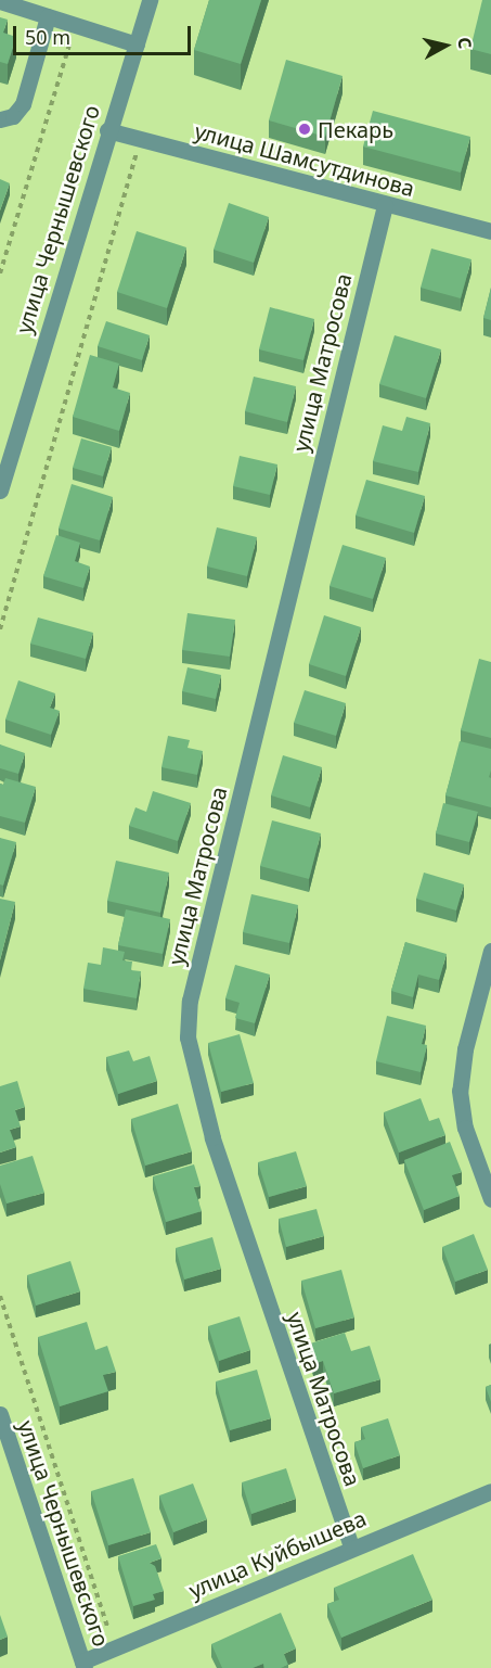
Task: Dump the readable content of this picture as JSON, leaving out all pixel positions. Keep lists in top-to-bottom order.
{
  "streets": {
    "street": [
      "улица Шамсутдинова",
      "улица Чернышевского",
      "улица Матросова",
      "улица Куйбышева"
    ]
  },
  "crossings": [
    ["улица Шамсутдинова", "улица Чернышевского"],
    ["улица Шамсутдинова", "улица Матросова"],
    ["улица Чернышевского", "улица Куйбышева"],
    ["улица Матросова", "улица Куйбышева"]
  ],
  "places": ["Пекарь"],
  "scale_bar": "50 m",
  "north": "right"
}
